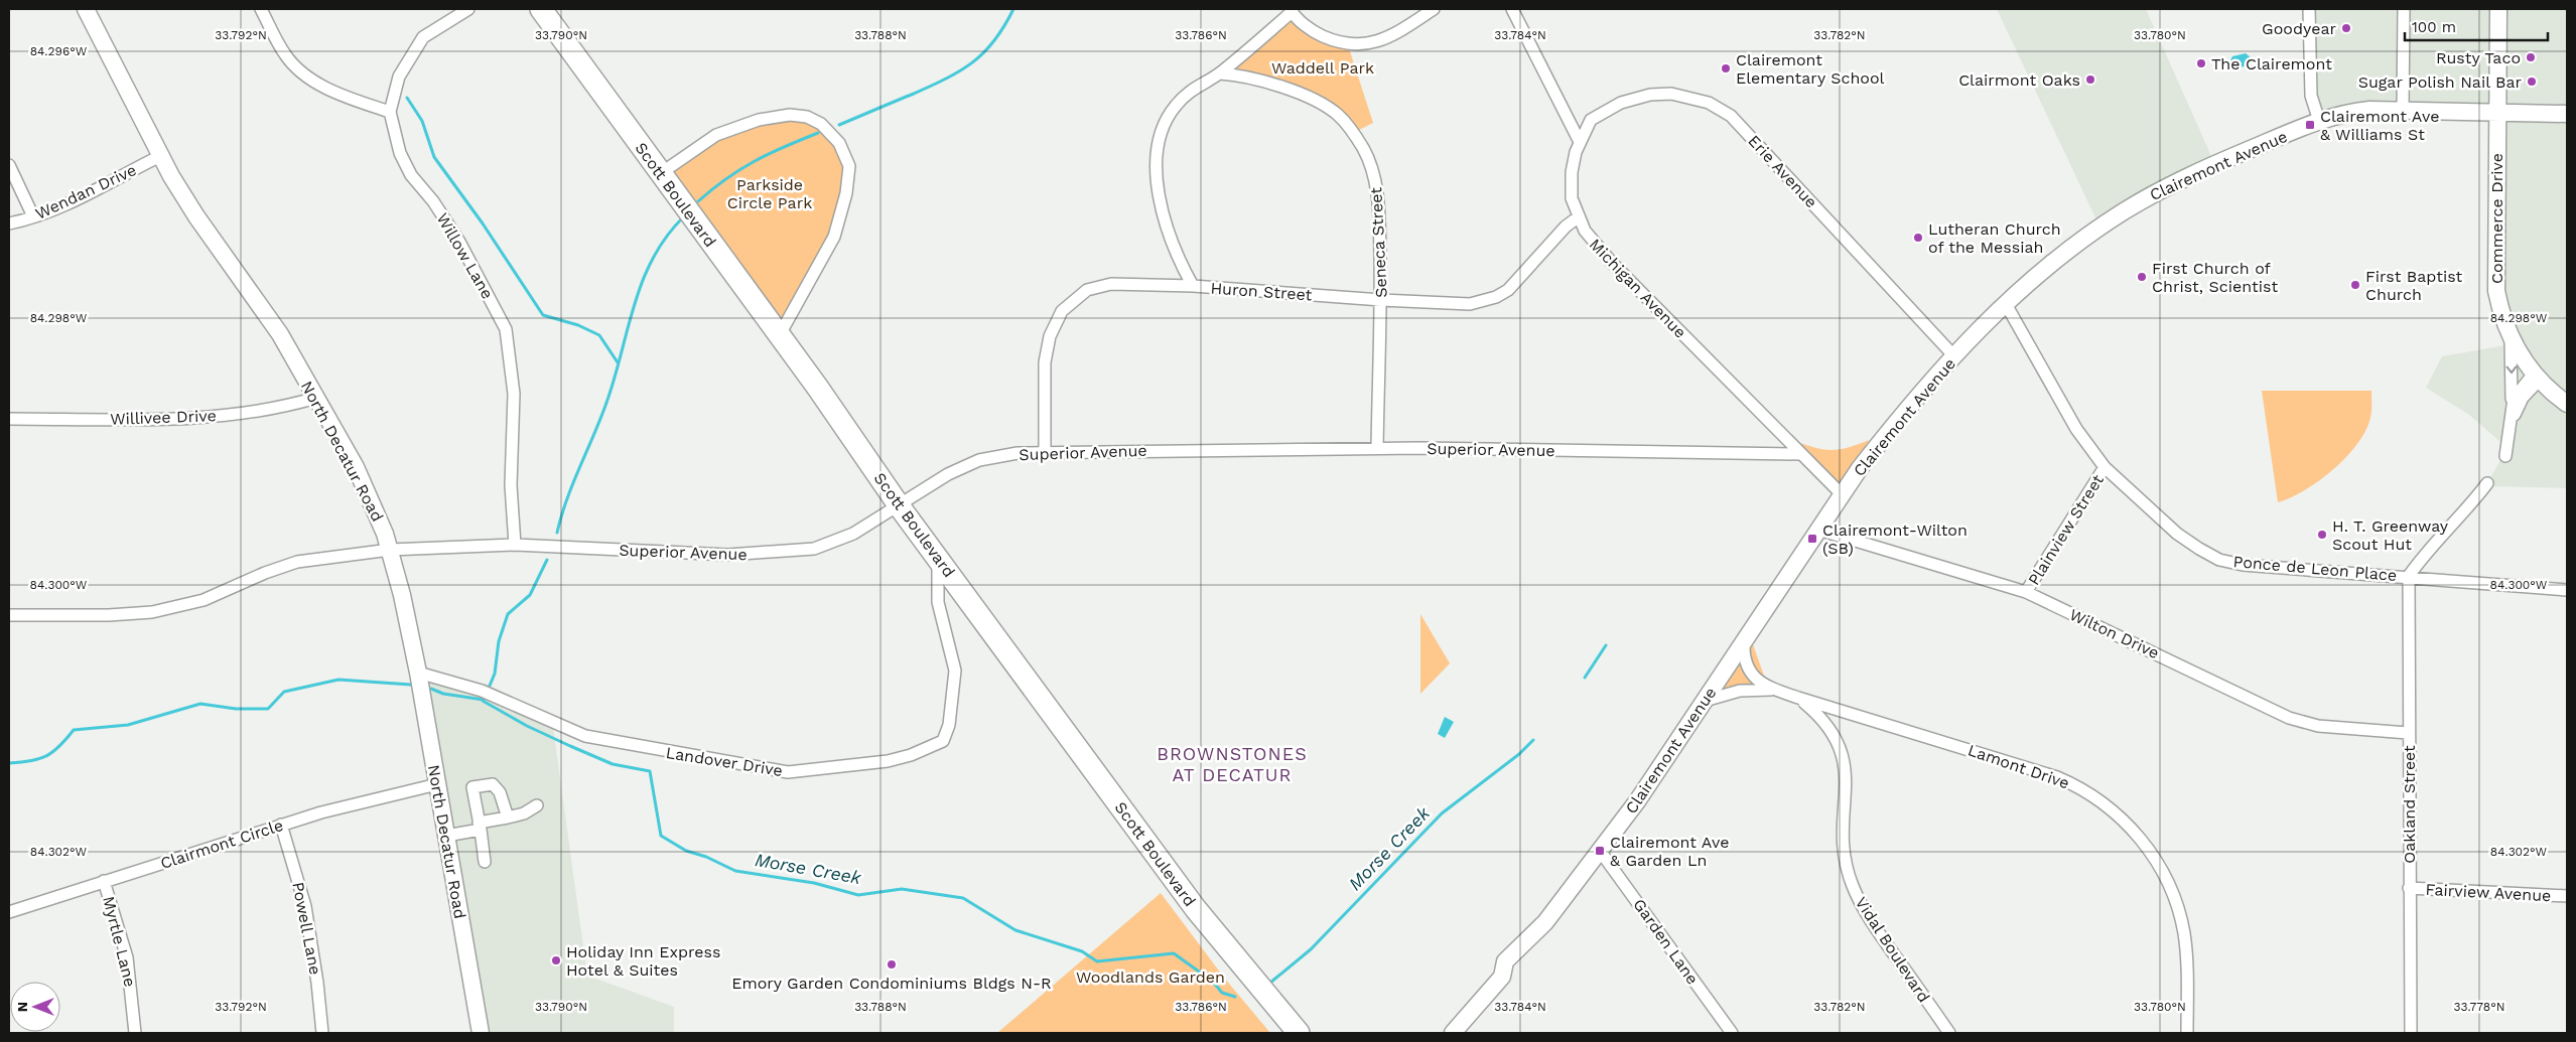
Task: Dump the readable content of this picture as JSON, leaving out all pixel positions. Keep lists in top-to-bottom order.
{
  "streets": {
    "highway": ["Scott Boulevard"],
    "main road": ["Clairemont Avenue", "Commerce Drive", "North Decatur Road"],
    "street": [
      "Erie Avenue",
      "Wendan Drive",
      "Seneca Street",
      "Willow Lane",
      "Michigan Avenue",
      "Huron Street",
      "Willivee Drive",
      "Superior Avenue",
      "Plainview Street",
      "Ponce de Leon Place",
      "Wilton Drive",
      "Landover Drive",
      "Lamont Drive",
      "Oakland Street",
      "Clairmont Circle",
      "Fairview Avenue",
      "Powell Lane",
      "Myrtle Lane",
      "Garden Lane",
      "Vidal Boulevard"
    ]
  },
  "crossings": [
    ["Clairemont Avenue", "Erie Avenue"],
    ["Clairemont Avenue", "Commerce Drive"],
    ["Clairemont Avenue", "Michigan Avenue"],
    ["Clairemont Avenue", "Ponce de Leon Place"],
    ["Clairemont Avenue", "Wilton Drive"],
    ["Clairemont Avenue", "Lamont Drive"],
    ["Clairemont Avenue", "Garden Lane"],
    ["Erie Avenue", "Michigan Avenue"],
    ["Wendan Drive", "North Decatur Road"],
    ["Scott Boulevard", "Superior Avenue"],
    ["Scott Boulevard", "Landover Drive"],
    ["Seneca Street", "Huron Street"],
    ["Seneca Street", "Superior Avenue"],
    ["Willow Lane", "Superior Avenue"],
    ["Michigan Avenue", "Huron Street"],
    ["Michigan Avenue", "Superior Avenue"],
    ["Huron Street", "Superior Avenue"],
    ["Willivee Drive", "North Decatur Road"],
    ["Superior Avenue", "North Decatur Road"],
    ["North Decatur Road", "Landover Drive"],
    ["North Decatur Road", "Clairmont Circle"],
    ["Plainview Street", "Ponce de Leon Place"],
    ["Plainview Street", "Wilton Drive"],
    ["Ponce de Leon Place", "Oakland Street"],
    ["Wilton Drive", "Oakland Street"],
    ["Lamont Drive", "Vidal Boulevard"],
    ["Oakland Street", "Fairview Avenue"],
    ["Clairmont Circle", "Powell Lane"],
    ["Clairmont Circle", "Myrtle Lane"]
  ],
  "districts": ["BROWNSTONES AT DECATUR"],
  "water": ["Morse Creek"],
  "parks": ["Waddell Park", "Parkside Circle Park", "Woodlands Garden"],
  "places": {
    "other": [
      "Goodyear",
      "Rusty Taco",
      "The Clairemont",
      "Clairemont Elementary School",
      "Clairmont Oaks",
      "Sugar Polish Nail Bar",
      "Lutheran Church of the Messiah",
      "First Church of Christ, Scientist",
      "First Baptist Church",
      "H. T. Greenway Scout Hut",
      "Holiday Inn Express Hotel & Suites",
      "Emory Garden Condominiums Bldgs N-R"
    ],
    "transit": ["Clairemont Ave & Williams St", "Clairemont-Wilton (SB)", "Clairemont Ave & Garden Ln"]
  },
  "scale_bar": "100 m",
  "north": "left",
  "coordinates": [
    "33.792°N",
    "33.790°N",
    "33.788°N",
    "33.786°N",
    "33.784°N",
    "33.782°N",
    "33.780°N",
    "84.296°W",
    "84.298°W",
    "84.300°W",
    "84.302°W",
    "33.778°N"
  ]
}
